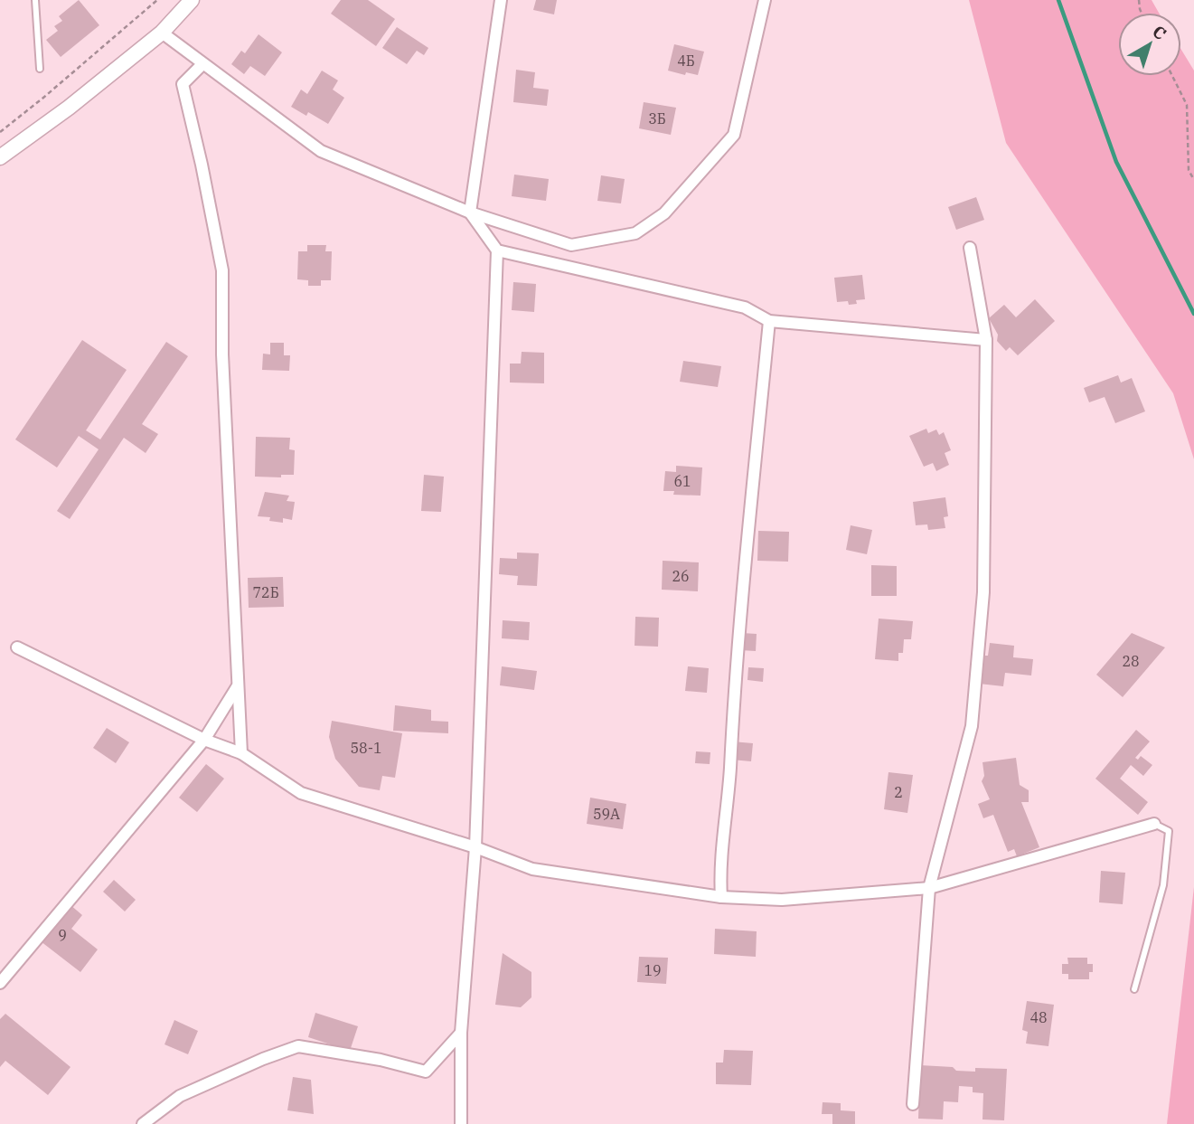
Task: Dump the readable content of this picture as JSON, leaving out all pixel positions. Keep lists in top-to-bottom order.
{
  "house_numbers": [
    "4Б",
    "3Б",
    "61",
    "26",
    "72Б",
    "28",
    "58-1",
    "2",
    "59А",
    "9",
    "19",
    "48"
  ],
  "north": "top right"
}
